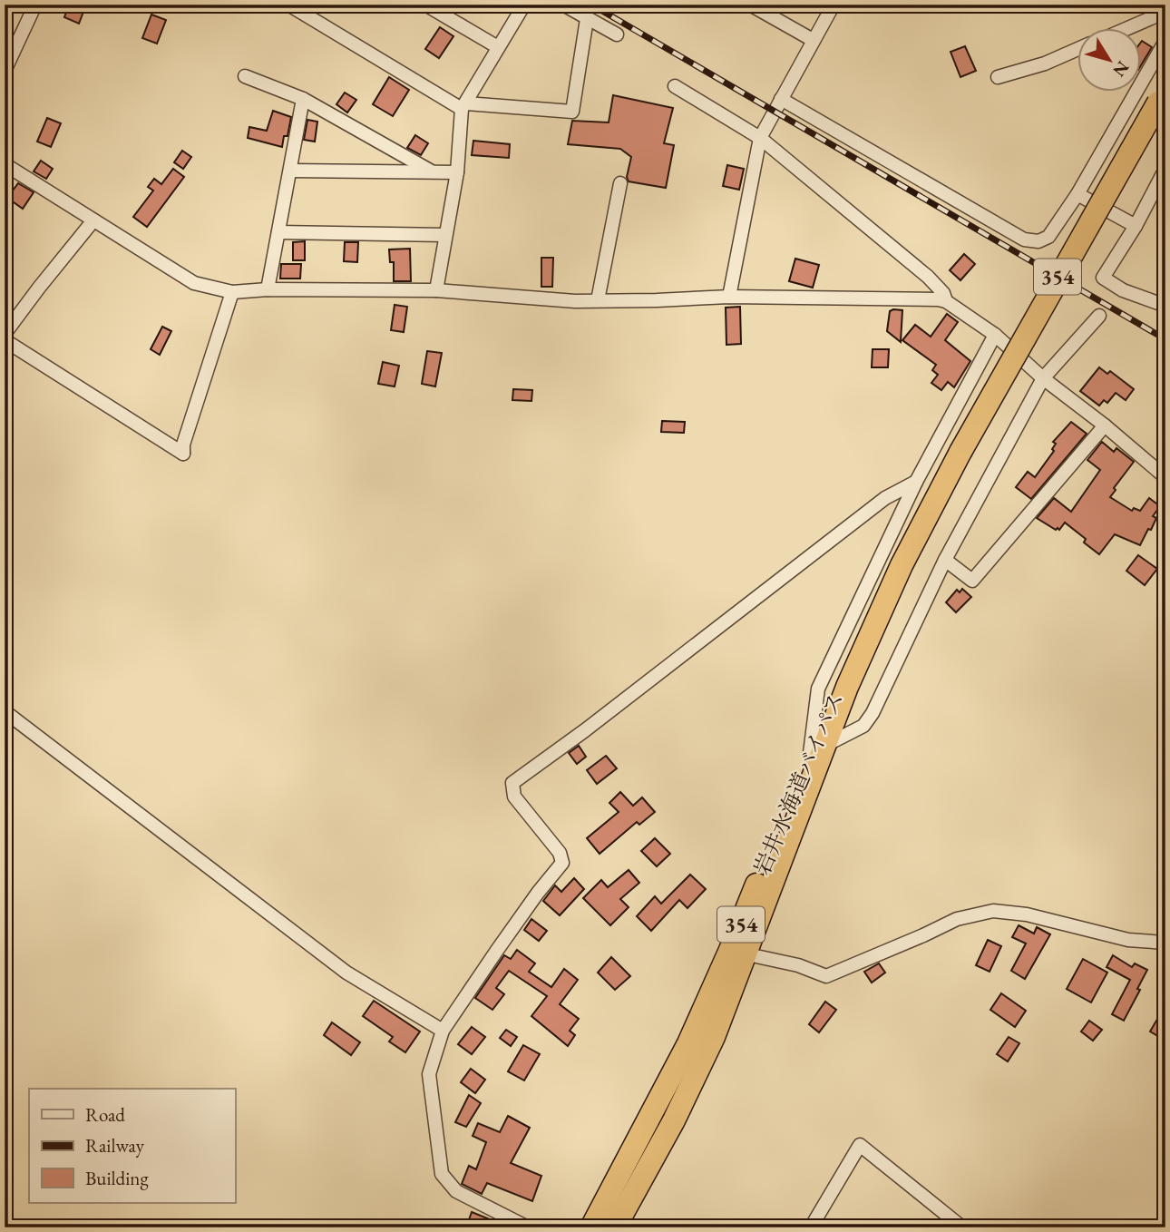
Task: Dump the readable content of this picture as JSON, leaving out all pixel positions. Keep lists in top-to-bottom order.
{
  "streets": {
    "highway": ["354", "岩井水海道バイパス"]
  },
  "legend": ["Road", "Railway", "Building"],
  "north": "bottom right"
}
